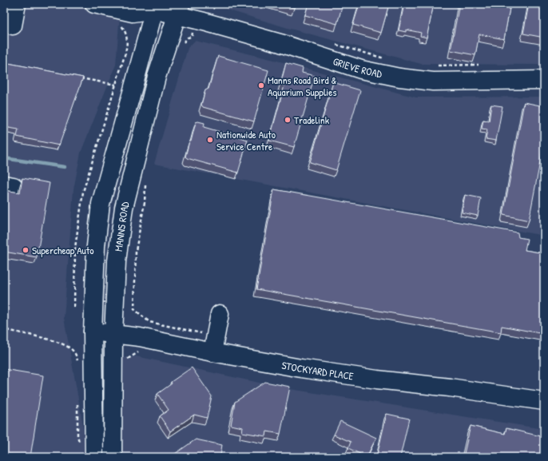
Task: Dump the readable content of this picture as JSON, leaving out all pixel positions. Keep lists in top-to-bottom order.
{
  "streets": {
    "main road": ["GRIEVE ROAD", "MANNS ROAD", "STOCKYARD PLACE"]
  },
  "crossings": [
    ["GRIEVE ROAD", "MANNS ROAD"],
    ["MANNS ROAD", "STOCKYARD PLACE"]
  ],
  "places": [
    "Manns Road Bird & Aquarium Supplies",
    "Tradelink",
    "Nationwide Auto Service Centre",
    "Supercheap Auto"
  ]
}
